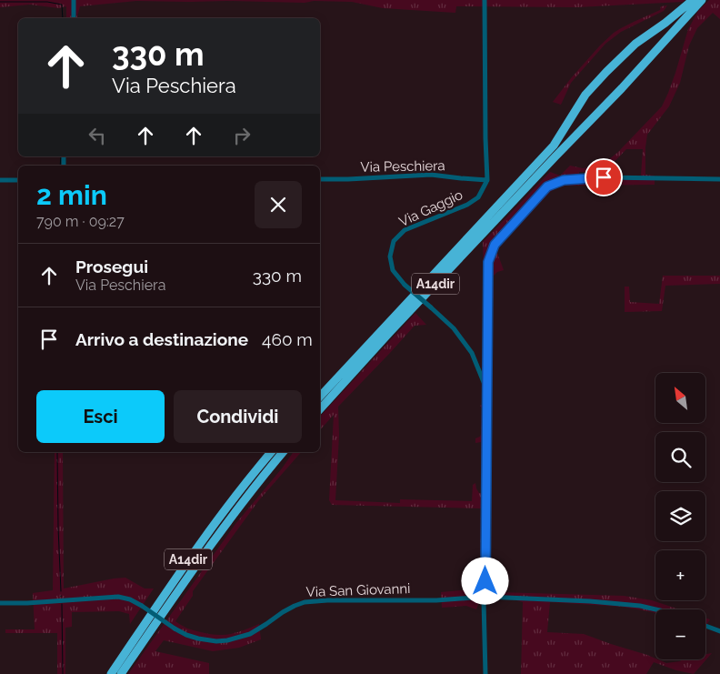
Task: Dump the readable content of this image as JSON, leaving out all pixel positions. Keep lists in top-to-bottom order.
{
  "streets": {
    "highway": ["A14dir"],
    "street": ["Via Peschiera", "Via Gaggio", "Via San Giovanni"]
  },
  "crossings": [
    ["Via Peschiera", "Via Gaggio"]
  ],
  "north": "top left",
  "page": {
    "turn": ["330 m", "Via Peschiera"],
    "heading": ["2 min", "790 m · 09:27"],
    "list": [
      {
        "name": "Prosegui",
        "note": "Via Peschiera",
        "value": "330 m"
      },
      {
        "name": "Arrivo a destinazione",
        "value": "460 m"
      }
    ],
    "map_buttons": ["+", "−"],
    "buttons": ["Esci", "Condividi"]
  }
}
